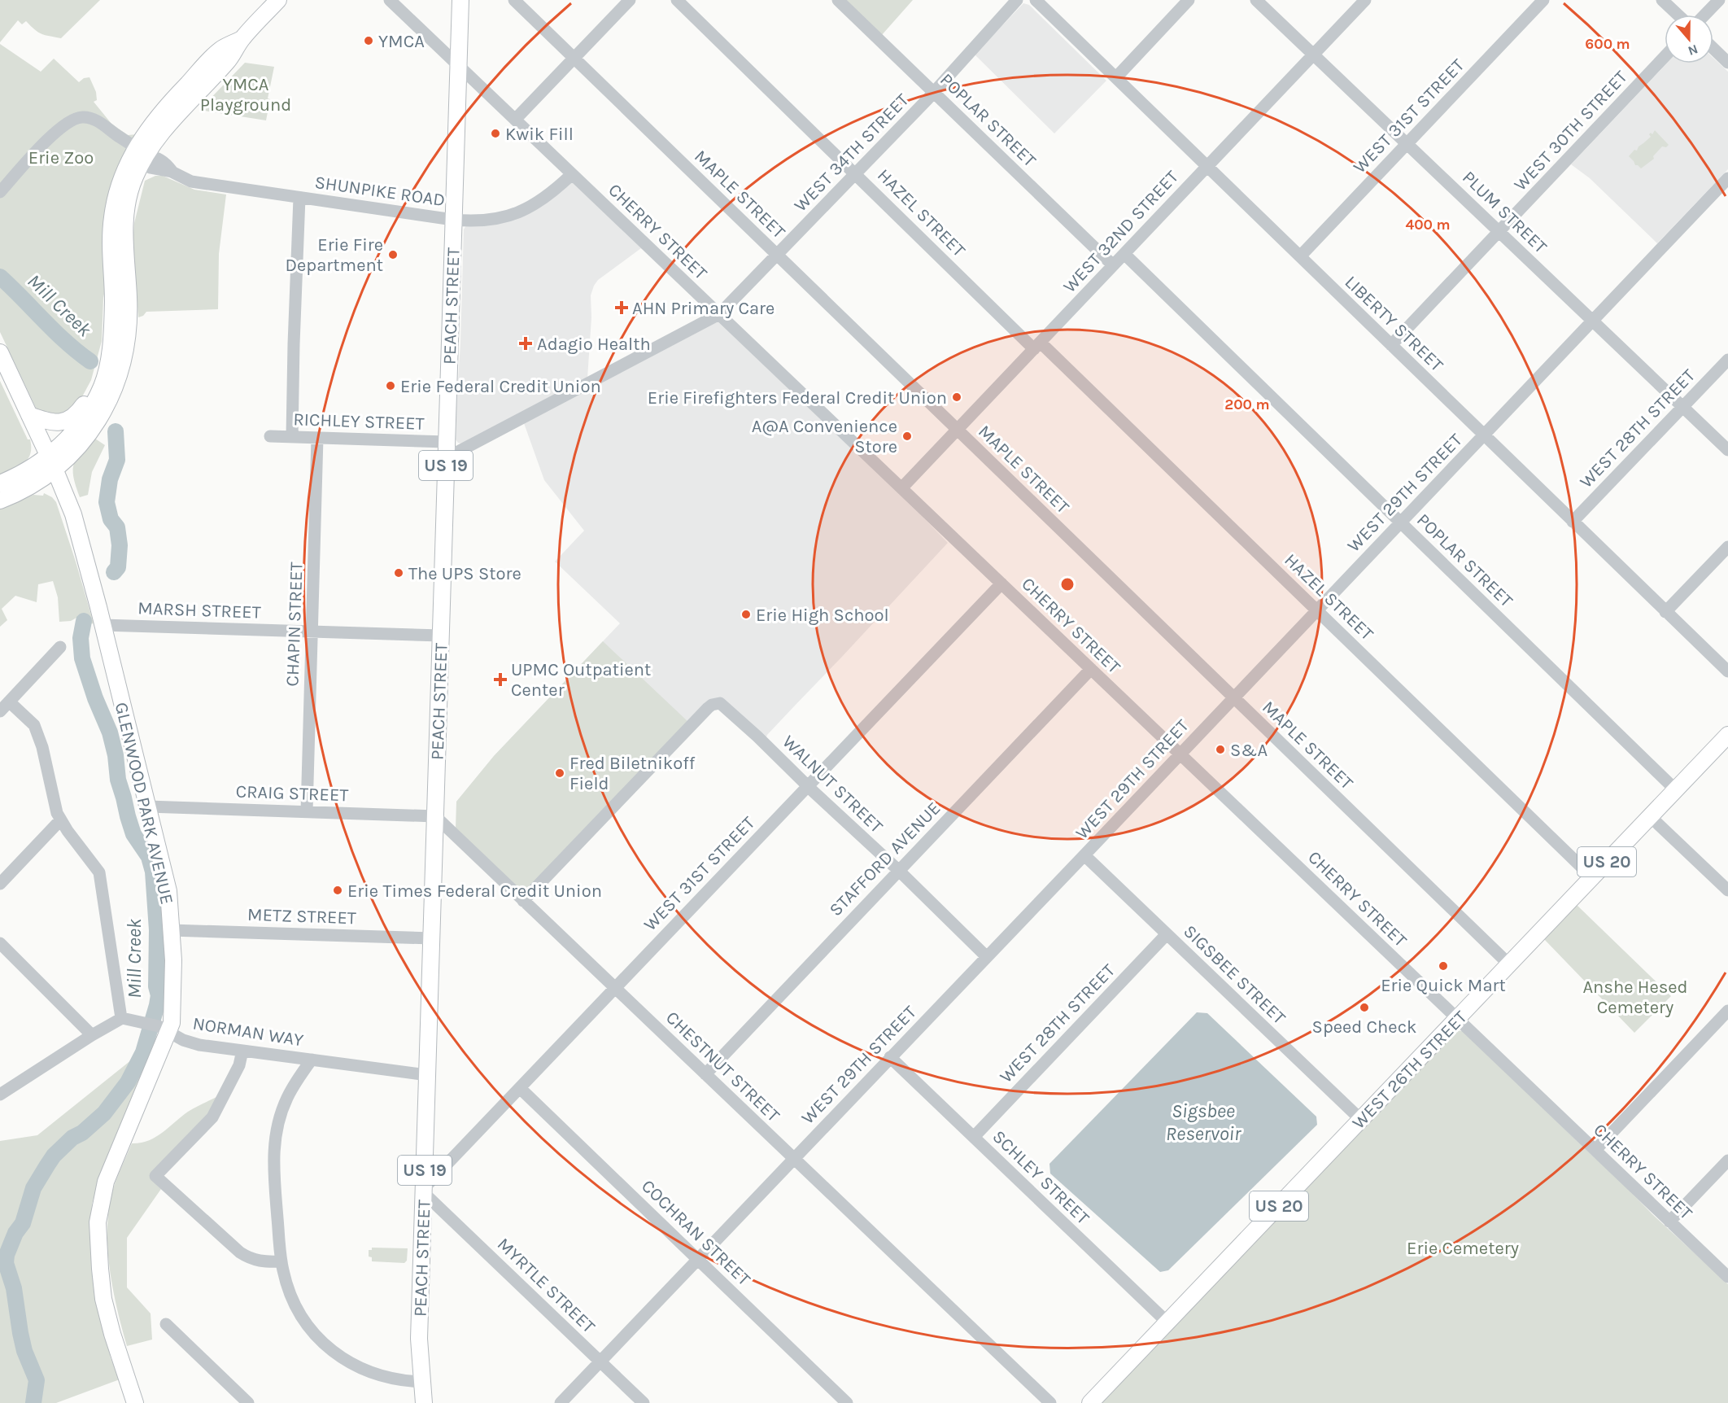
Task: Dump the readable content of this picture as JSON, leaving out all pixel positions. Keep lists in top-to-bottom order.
{
  "streets": {
    "main road": [
      "PEACH STREET",
      "US 19",
      "GLENWOOD PARK AVENUE",
      "US 20",
      "WEST 26TH STREET"
    ],
    "street": [
      "WEST 31ST STREET",
      "POPLAR STREET",
      "WEST 30TH STREET",
      "WEST 34TH STREET",
      "SHUNPIKE ROAD",
      "MAPLE STREET",
      "PLUM STREET",
      "HAZEL STREET",
      "CHERRY STREET",
      "WEST 32ND STREET",
      "LIBERTY STREET",
      "RICHLEY STREET",
      "WEST 28TH STREET",
      "WEST 29TH STREET",
      "MARSH STREET",
      "CHAPIN STREET",
      "WALNUT STREET",
      "CRAIG STREET",
      "STAFFORD AVENUE",
      "METZ STREET",
      "SIGSBEE STREET",
      "NORMAN WAY",
      "CHESTNUT STREET",
      "SCHLEY STREET",
      "COCHRAN STREET",
      "MYRTLE STREET"
    ]
  },
  "crossings": [
    ["WEST 31ST STREET", "PLUM STREET"],
    ["WEST 31ST STREET", "CHERRY STREET"],
    ["WEST 31ST STREET", "PEACH STREET"],
    ["WEST 31ST STREET", "LIBERTY STREET"],
    ["WEST 31ST STREET", "WALNUT STREET"],
    ["WEST 31ST STREET", "CHESTNUT STREET"],
    ["WEST 31ST STREET", "COCHRAN STREET"],
    ["WEST 31ST STREET", "MYRTLE STREET"],
    ["POPLAR STREET", "WEST 34TH STREET"],
    ["POPLAR STREET", "WEST 32ND STREET"],
    ["POPLAR STREET", "WEST 29TH STREET"],
    ["POPLAR STREET", "WEST 26TH STREET"],
    ["WEST 30TH STREET", "PLUM STREET"],
    ["WEST 30TH STREET", "LIBERTY STREET"],
    ["WEST 34TH STREET", "MAPLE STREET"],
    ["WEST 34TH STREET", "HAZEL STREET"],
    ["WEST 34TH STREET", "CHERRY STREET"],
    ["WEST 34TH STREET", "PEACH STREET"],
    ["WEST 34TH STREET", "RICHLEY STREET"],
    ["SHUNPIKE ROAD", "CHERRY STREET"],
    ["SHUNPIKE ROAD", "PEACH STREET"],
    ["MAPLE STREET", "WEST 32ND STREET"],
    ["MAPLE STREET", "WEST 29TH STREET"],
    ["MAPLE STREET", "WEST 26TH STREET"],
    ["PLUM STREET", "WEST 32ND STREET"],
    ["PLUM STREET", "WEST 28TH STREET"],
    ["PLUM STREET", "WEST 29TH STREET"],
    ["HAZEL STREET", "WEST 32ND STREET"],
    ["HAZEL STREET", "WEST 29TH STREET"],
    ["HAZEL STREET", "WEST 26TH STREET"],
    ["CHERRY STREET", "WEST 32ND STREET"],
    ["CHERRY STREET", "PEACH STREET"],
    ["CHERRY STREET", "WEST 29TH STREET"],
    ["CHERRY STREET", "STAFFORD AVENUE"],
    ["CHERRY STREET", "WEST 26TH STREET"],
    ["WEST 32ND STREET", "LIBERTY STREET"],
    ["PEACH STREET", "RICHLEY STREET"],
    ["PEACH STREET", "MARSH STREET"],
    ["PEACH STREET", "CRAIG STREET"],
    ["PEACH STREET", "METZ STREET"],
    ["PEACH STREET", "NORMAN WAY"],
    ["PEACH STREET", "CHESTNUT STREET"],
    ["PEACH STREET", "MYRTLE STREET"],
    ["LIBERTY STREET", "WEST 28TH STREET"],
    ["LIBERTY STREET", "WEST 29TH STREET"],
    ["RICHLEY STREET", "CHAPIN STREET"],
    ["WEST 28TH STREET", "SIGSBEE STREET"],
    ["WEST 28TH STREET", "SCHLEY STREET"],
    ["WEST 29TH STREET", "WALNUT STREET"],
    ["WEST 29TH STREET", "SIGSBEE STREET"],
    ["WEST 29TH STREET", "CHESTNUT STREET"],
    ["WEST 29TH STREET", "SCHLEY STREET"],
    ["WEST 29TH STREET", "COCHRAN STREET"],
    ["WEST 29TH STREET", "MYRTLE STREET"],
    ["MARSH STREET", "CHAPIN STREET"],
    ["MARSH STREET", "GLENWOOD PARK AVENUE"],
    ["CHAPIN STREET", "CRAIG STREET"],
    ["WALNUT STREET", "STAFFORD AVENUE"],
    ["WALNUT STREET", "CHESTNUT STREET"],
    ["CRAIG STREET", "GLENWOOD PARK AVENUE"],
    ["CRAIG STREET", "CHESTNUT STREET"],
    ["GLENWOOD PARK AVENUE", "METZ STREET"],
    ["GLENWOOD PARK AVENUE", "NORMAN WAY"],
    ["STAFFORD AVENUE", "CHESTNUT STREET"],
    ["SIGSBEE STREET", "WEST 26TH STREET"],
    ["WEST 26TH STREET", "SCHLEY STREET"]
  ],
  "water": ["Mill Creek", "Sigsbee Reservoir"],
  "parks": [
    "YMCA Playground",
    "Erie Zoo",
    "Anshe Hesed Cemetery",
    "Erie Cemetery"
  ],
  "places": {
    "other": [
      "YMCA",
      "Kwik Fill",
      "Erie Fire Department",
      "Erie Federal Credit Union",
      "Erie Firefighters Federal Credit Union",
      "A@A Convenience Store",
      "The UPS Store",
      "Erie High School",
      "S&A",
      "Fred Biletnikoff Field",
      "Erie Times Federal Credit Union",
      "Erie Quick Mart",
      "Speed Check"
    ],
    "health": ["AHN Primary Care", "Adagio Health", "UPMC Outpatient Center"]
  },
  "north": "bottom",
  "rings": ["600 m", "400 m", "200 m"]
}
